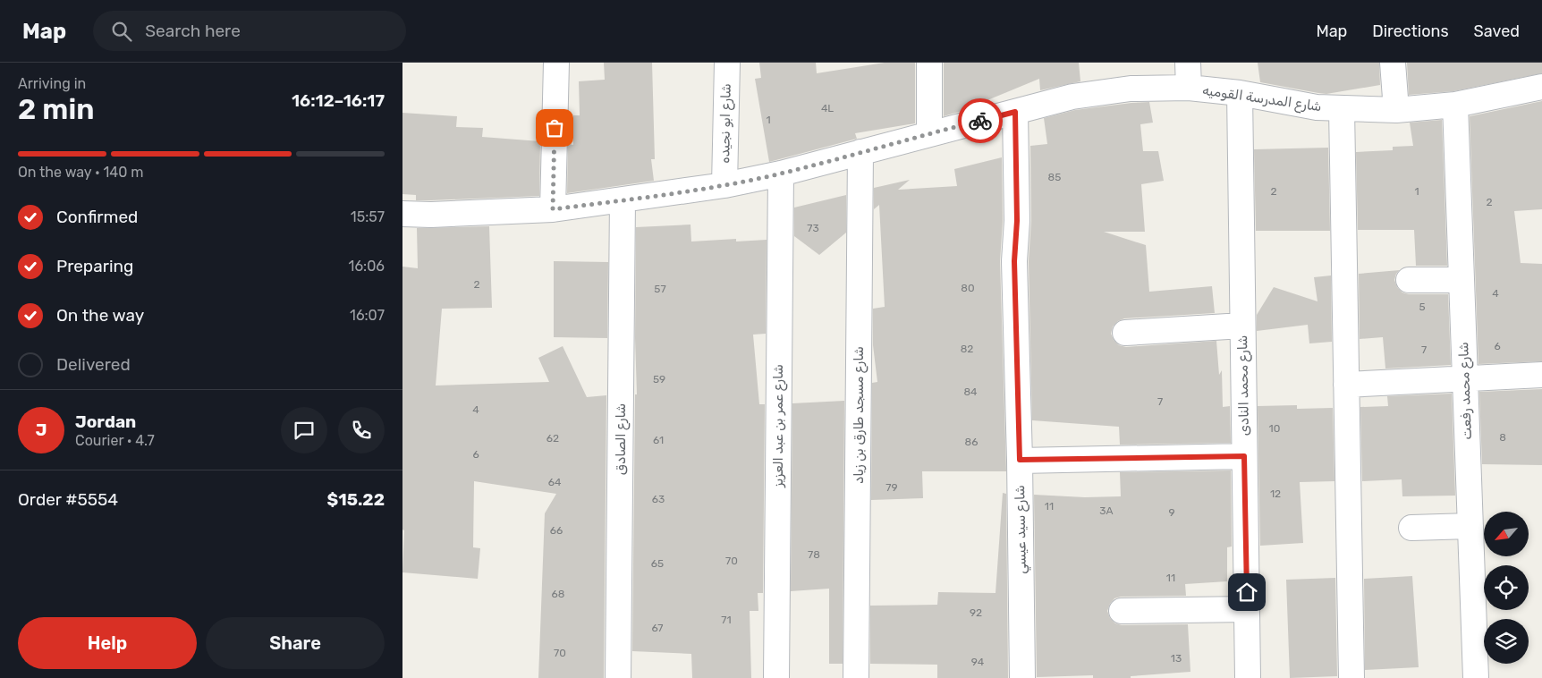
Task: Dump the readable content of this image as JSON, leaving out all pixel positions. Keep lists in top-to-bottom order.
{
  "streets": {
    "street": [
      "شارع المدرسة القوميه",
      "شارع ابو نجيده",
      "شارع محمد النادى",
      "شارع محمد رفعت",
      "شارع مسجد طارق بن زياد",
      "شارع عمر بن عبد العزيز",
      "شارع الصادق",
      "شارع سيد عيسي"
    ]
  },
  "crossings": [
    ["شارع المدرسة القوميه", "شارع ابو نجيده"],
    ["شارع المدرسة القوميه", "شارع محمد النادى"],
    ["شارع المدرسة القوميه", "شارع محمد رفعت"],
    ["شارع المدرسة القوميه", "شارع مسجد طارق بن زياد"],
    ["شارع المدرسة القوميه", "شارع عمر بن عبد العزيز"],
    ["شارع المدرسة القوميه", "شارع الصادق"],
    ["شارع المدرسة القوميه", "شارع سيد عيسي"]
  ],
  "house_numbers": [
    "4L",
    "1",
    "85",
    "2",
    "1",
    "2",
    "73",
    "2",
    "80",
    "57",
    "4",
    "5",
    "6",
    "82",
    "7",
    "59",
    "84",
    "7",
    "4",
    "10",
    "8",
    "62",
    "61",
    "86",
    "6",
    "64",
    "79",
    "12",
    "63",
    "11",
    "3A",
    "9",
    "66",
    "78",
    "70",
    "65",
    "11",
    "68",
    "92",
    "71",
    "67",
    "70",
    "13",
    "94"
  ],
  "north": "bottom left",
  "page": {
    "header": "Map",
    "search": "Search here",
    "nav": ["Map", "Directions", "Saved"],
    "heading": ["2 min", "Arriving in", "16:12–16:17"],
    "panel": [
      "Jordan",
      "Courier · 4.7",
      "Order #5554",
      "$15.22"
    ],
    "bar": "On the way · 140 m",
    "list": [
      ["Confirmed", "15:57"],
      ["Preparing", "16:06"],
      ["On the way", "16:07"],
      "Delivered"
    ],
    "round": "J",
    "buttons": ["Help", "Share"]
  }
}
